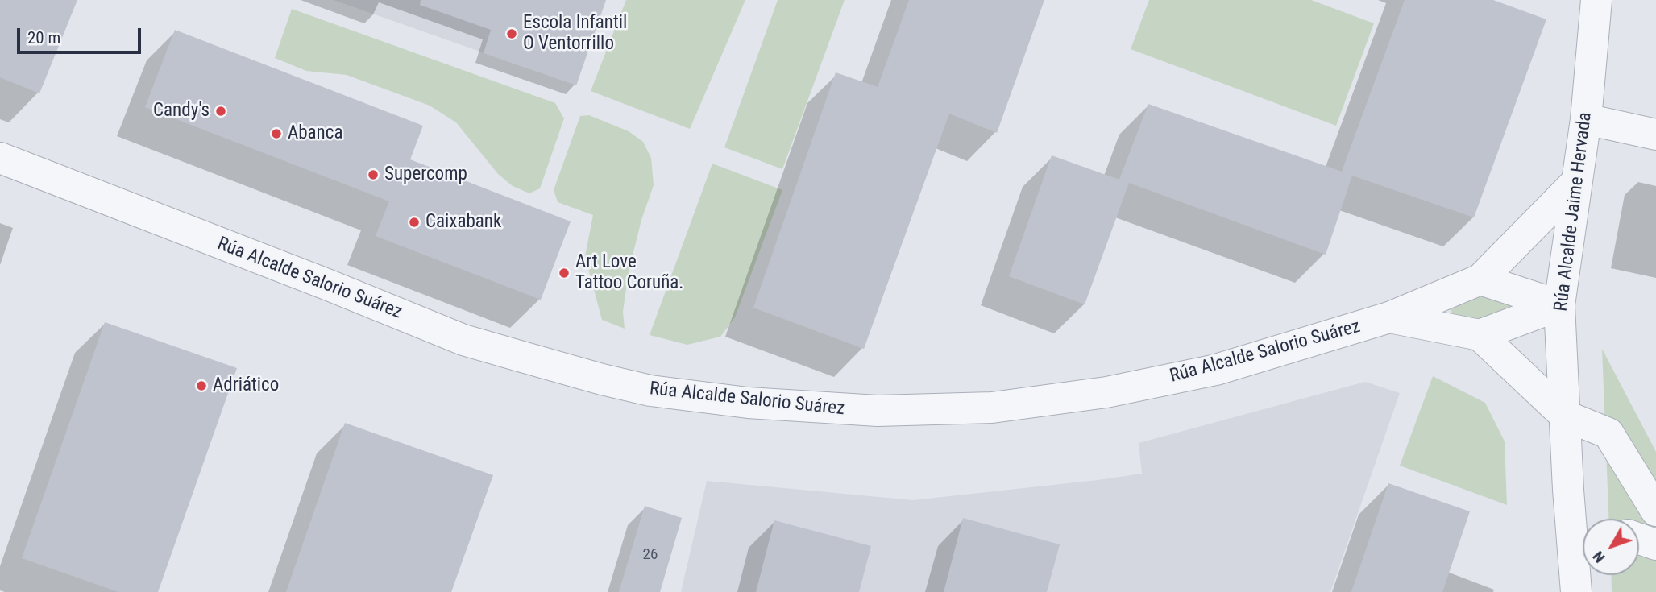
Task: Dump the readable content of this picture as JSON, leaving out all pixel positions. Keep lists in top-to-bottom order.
{
  "streets": {
    "street": ["Rúa Alcalde Jaime Hervada", "Rúa Alcalde Salorio Suárez"]
  },
  "crossings": [
    ["Rúa Alcalde Jaime Hervada", "Rúa Alcalde Salorio Suárez"]
  ],
  "places": [
    "Escola Infantil O Ventorrillo",
    "Candy's",
    "Abanca",
    "Supercomp",
    "Caixabank",
    "Art Love Tattoo Coruña.",
    "Adriático"
  ],
  "house_numbers": ["26"],
  "scale_bar": "20 m",
  "north": "bottom left"
}
